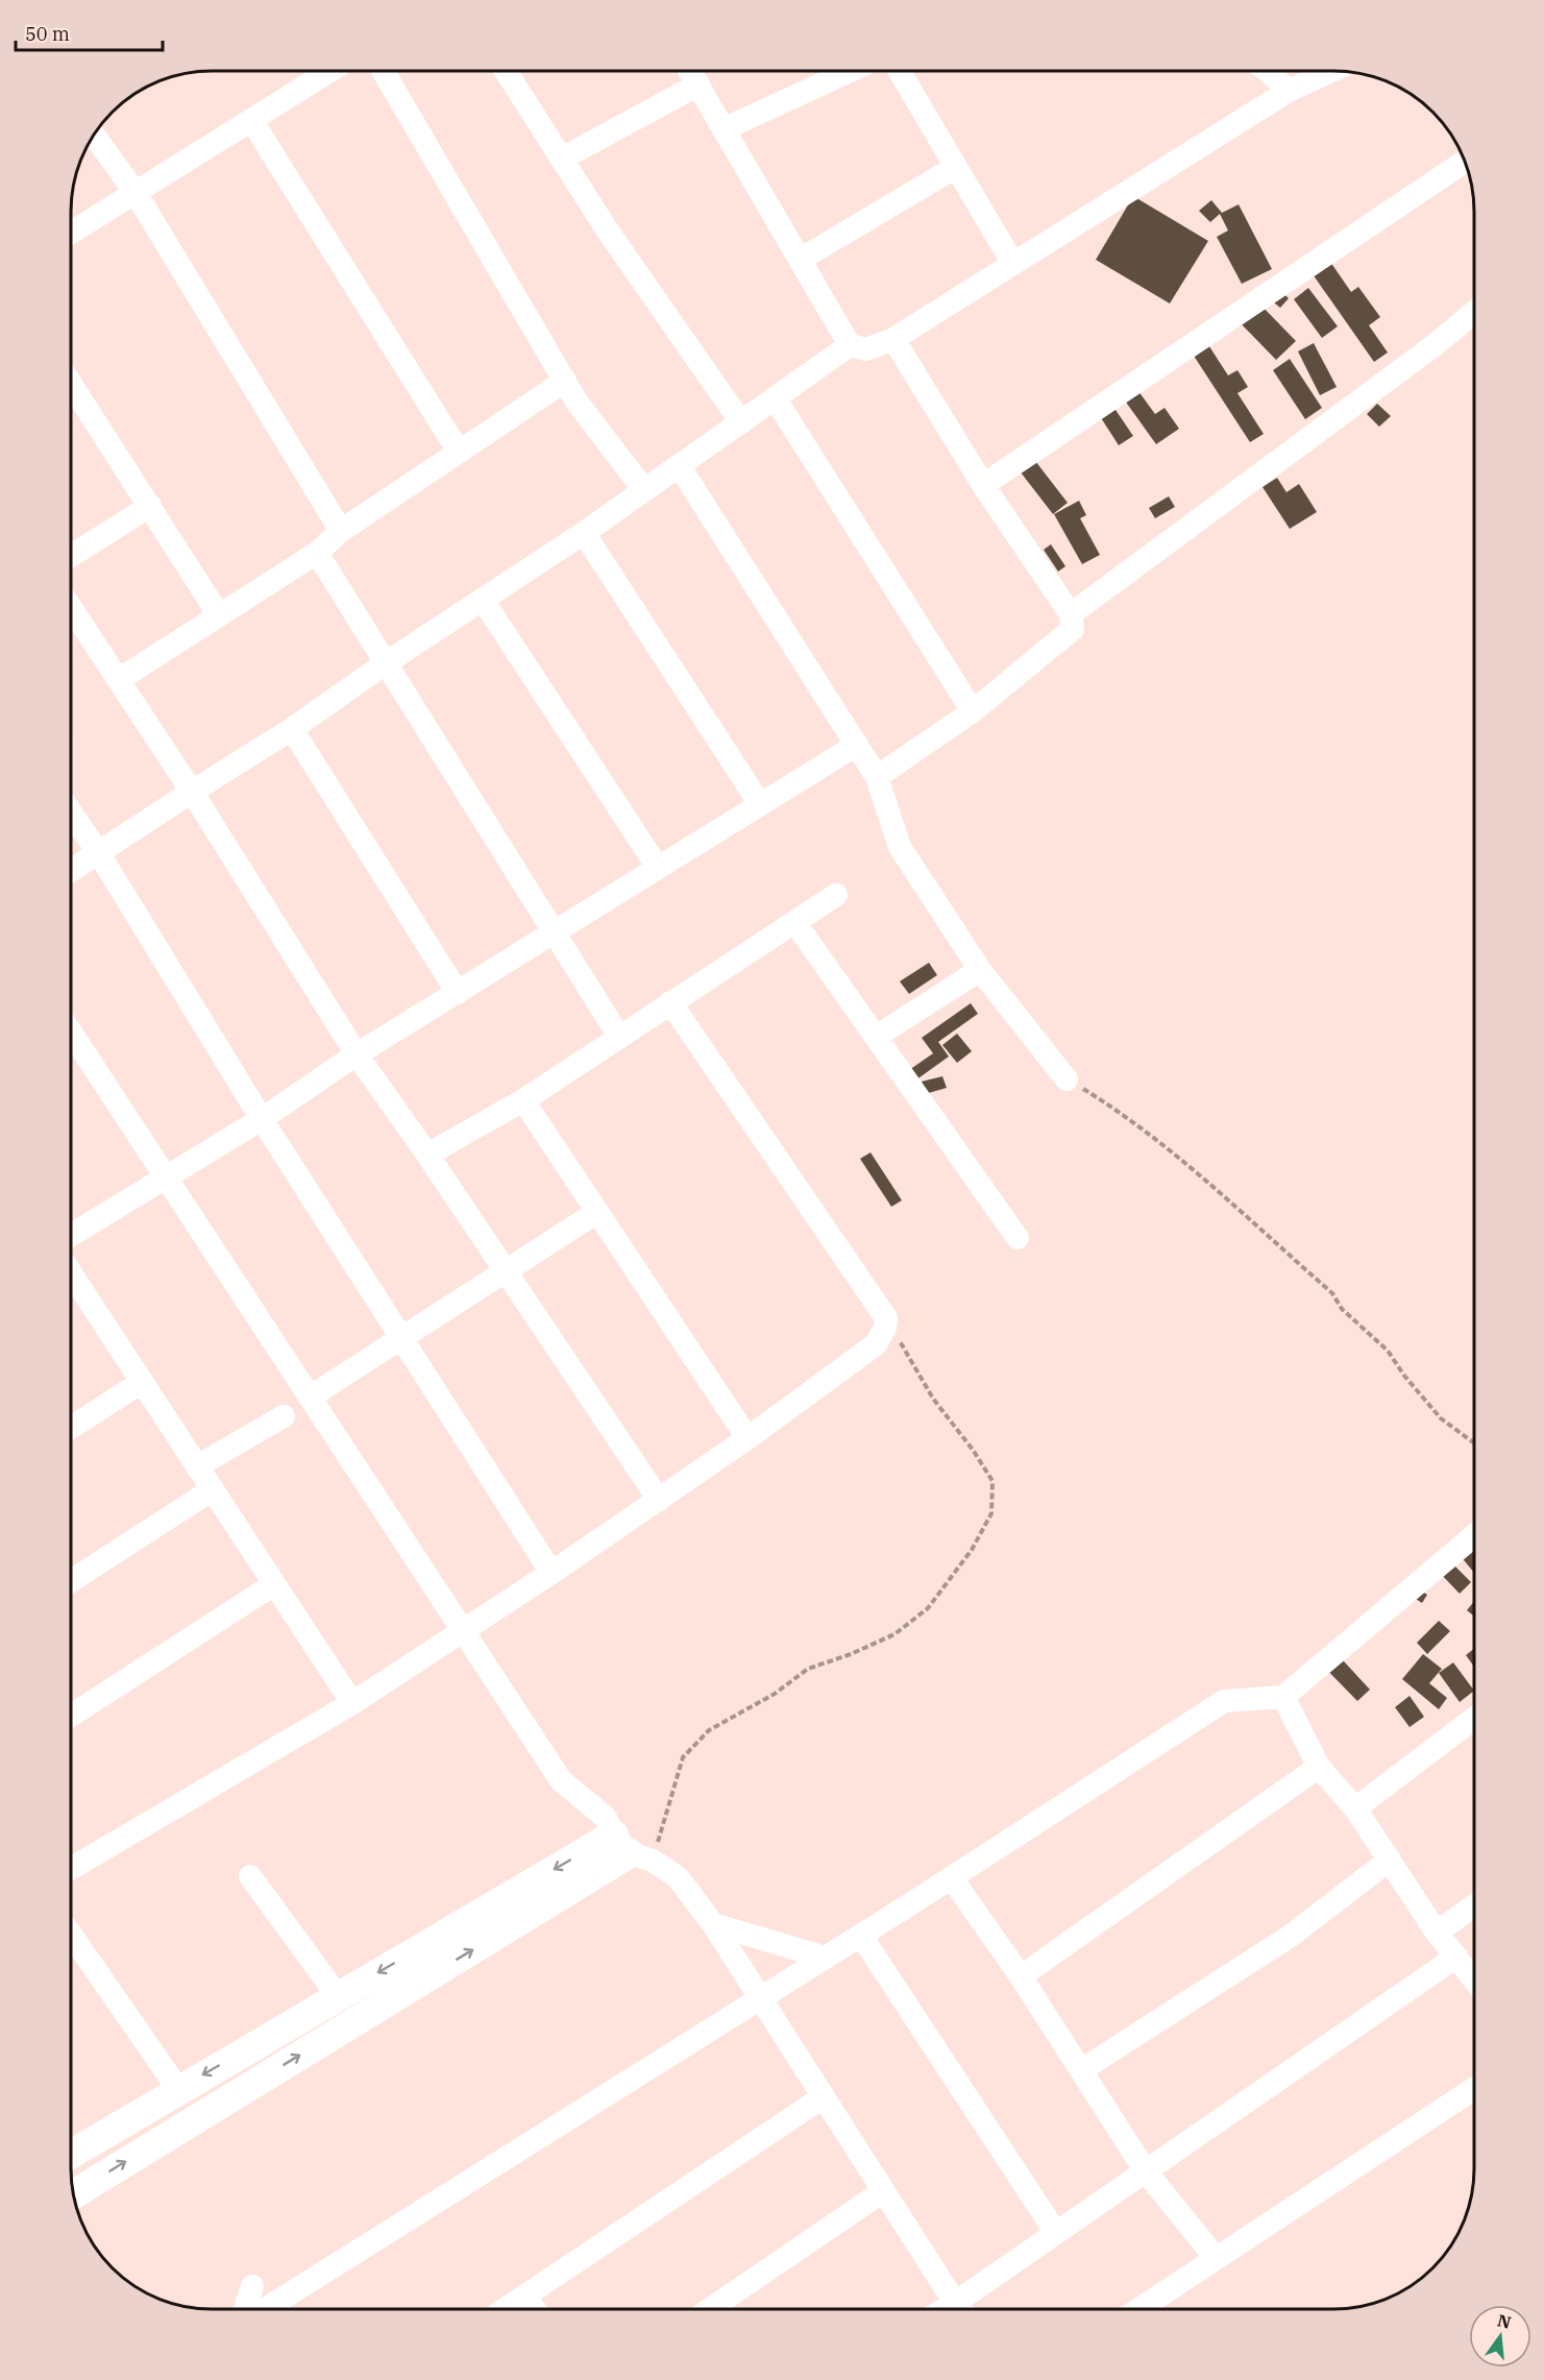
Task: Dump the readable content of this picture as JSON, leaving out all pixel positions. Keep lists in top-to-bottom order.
{
  "scale_bar": "50 m",
  "north": "top"
}
